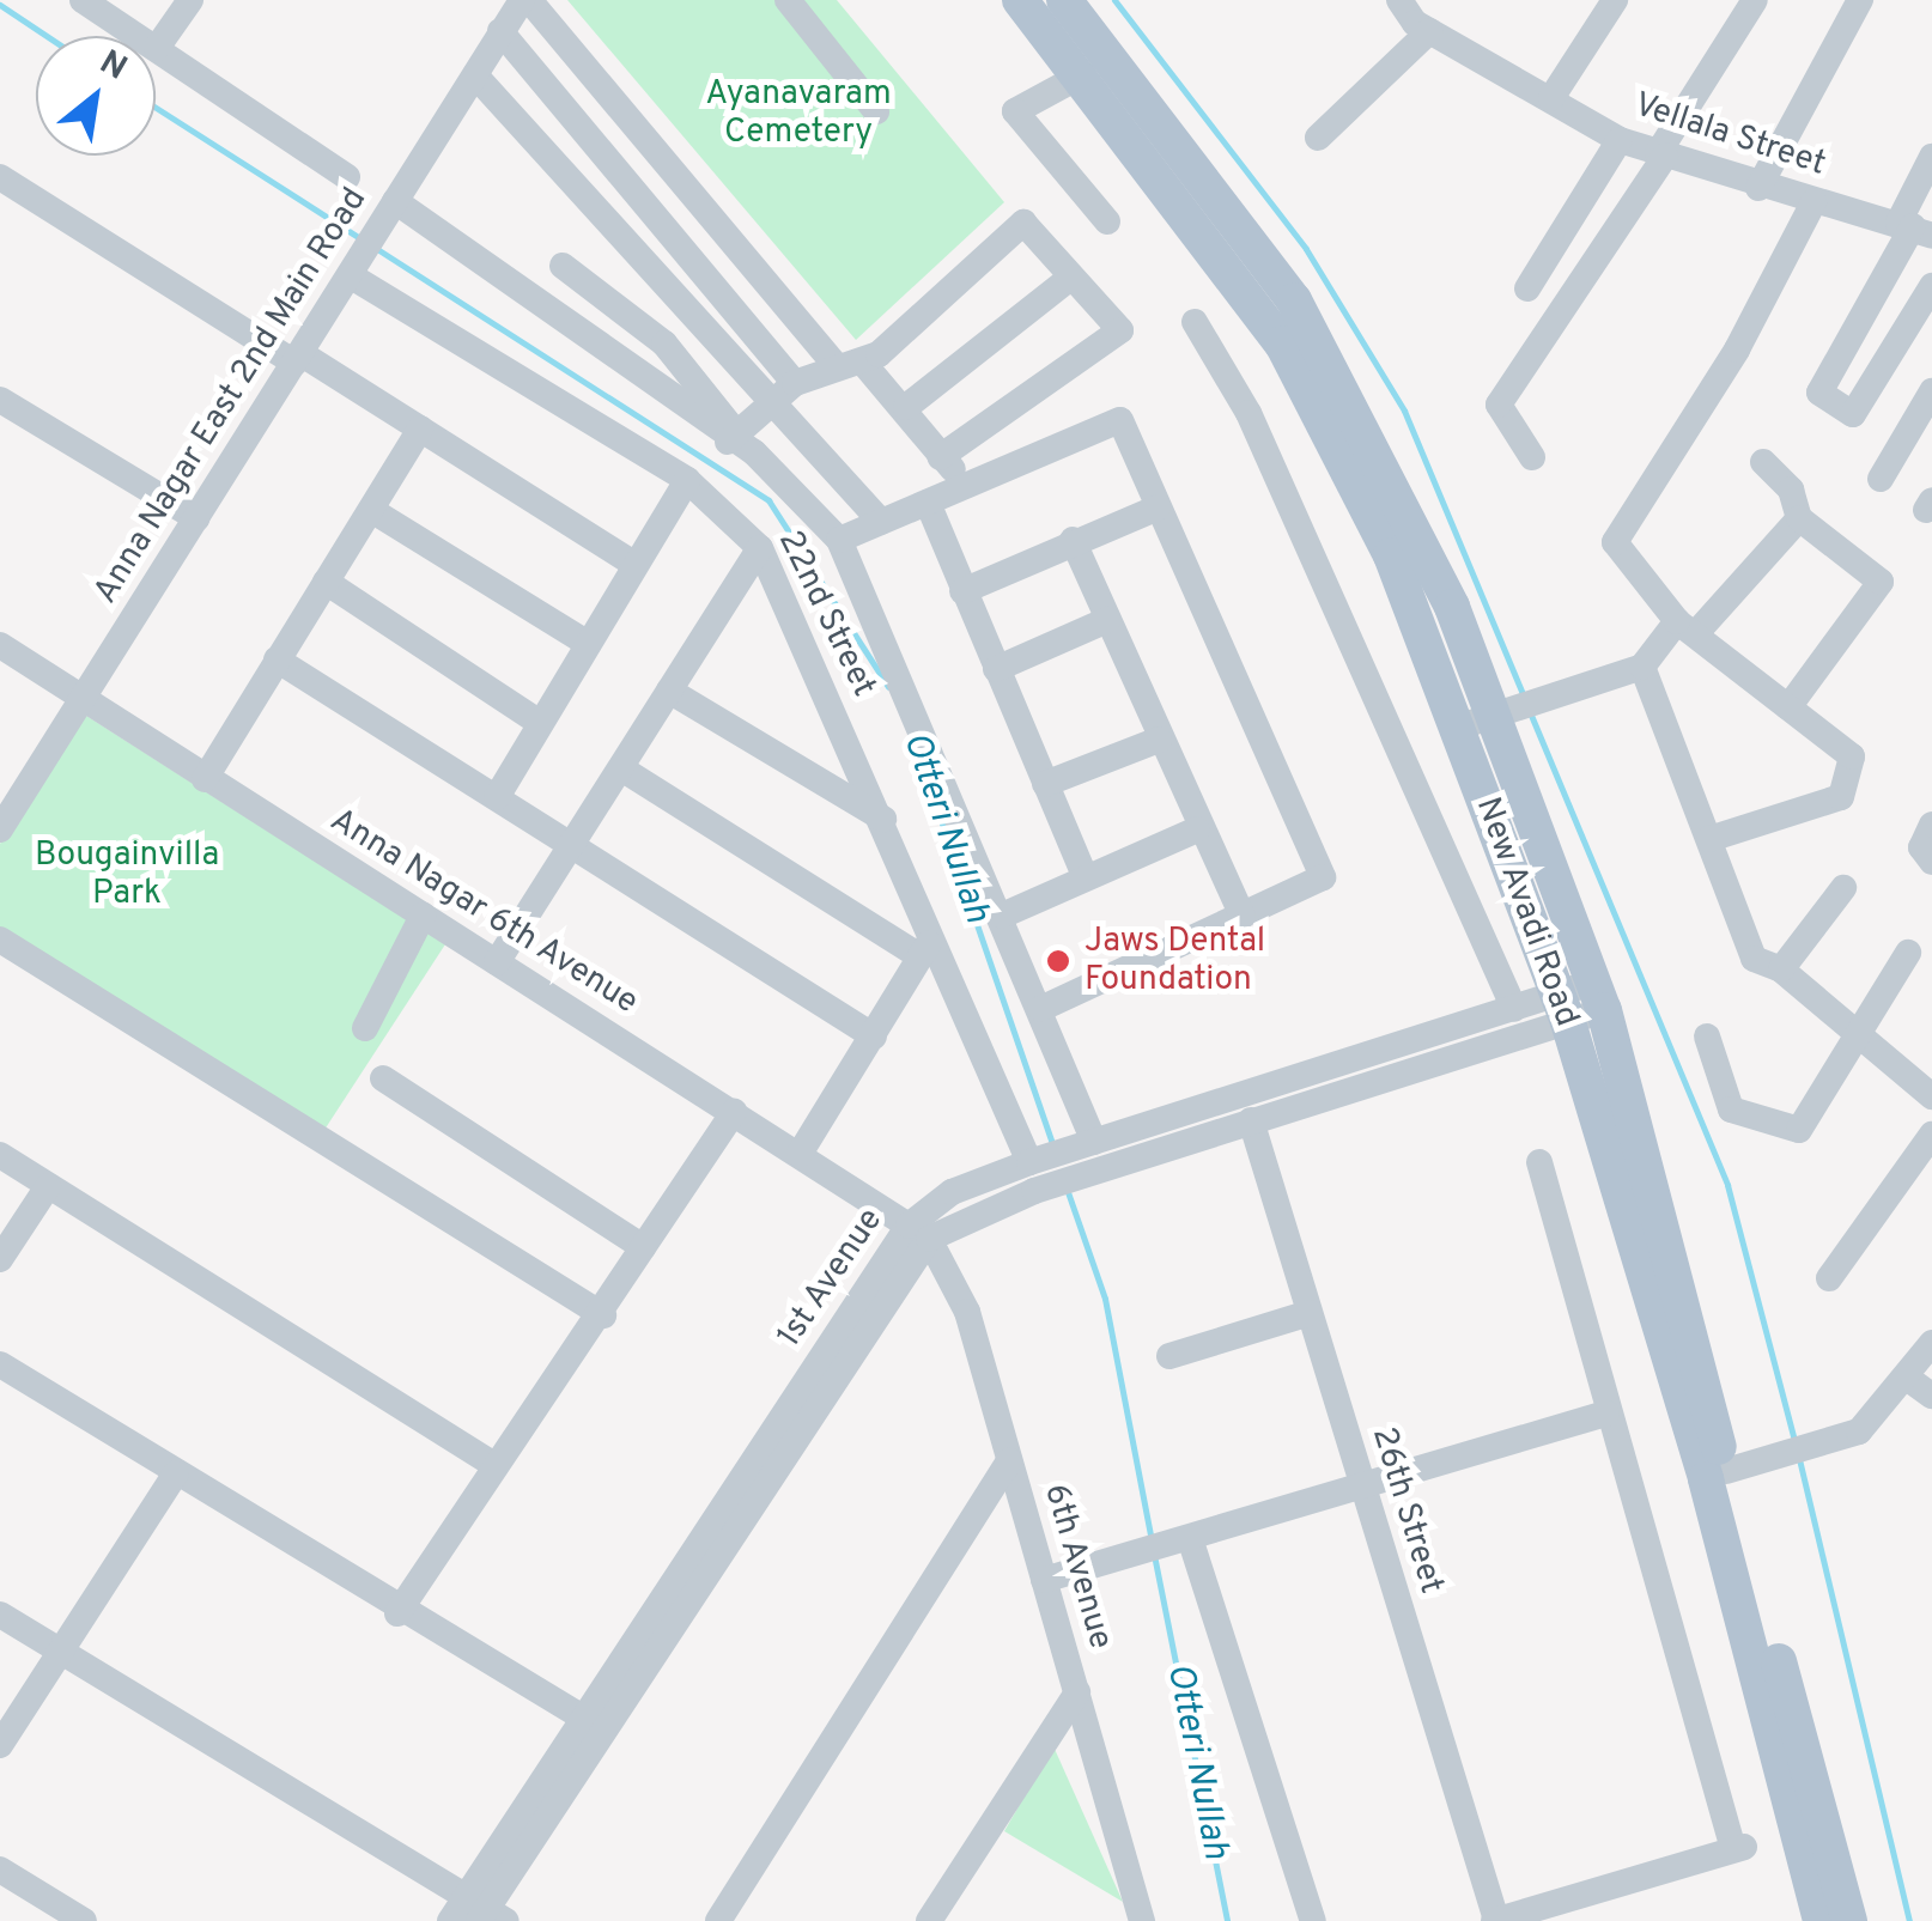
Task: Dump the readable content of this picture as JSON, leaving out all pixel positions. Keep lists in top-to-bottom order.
{
  "streets": {
    "main road": ["New Avadi Road"],
    "street": [
      "Vellala Street",
      "Anna Nagar East 2nd Main Road",
      "22nd Street",
      "Anna Nagar 6th Avenue",
      "1st Avenue",
      "26th Street",
      "6th Avenue"
    ]
  },
  "crossings": [
    ["Anna Nagar East 2nd Main Road", "22nd Street"],
    ["Anna Nagar East 2nd Main Road", "Anna Nagar 6th Avenue"],
    ["22nd Street", "1st Avenue"],
    ["Anna Nagar 6th Avenue", "1st Avenue"],
    ["Anna Nagar 6th Avenue", "6th Avenue"],
    ["New Avadi Road", "1st Avenue"],
    ["1st Avenue", "26th Street"],
    ["1st Avenue", "6th Avenue"]
  ],
  "water": ["Otteri Nullah"],
  "parks": ["Ayanavaram Cemetery", "Bougainvilla Park"],
  "places": ["Jaws Dental Foundation"],
  "north": "top right"
}
